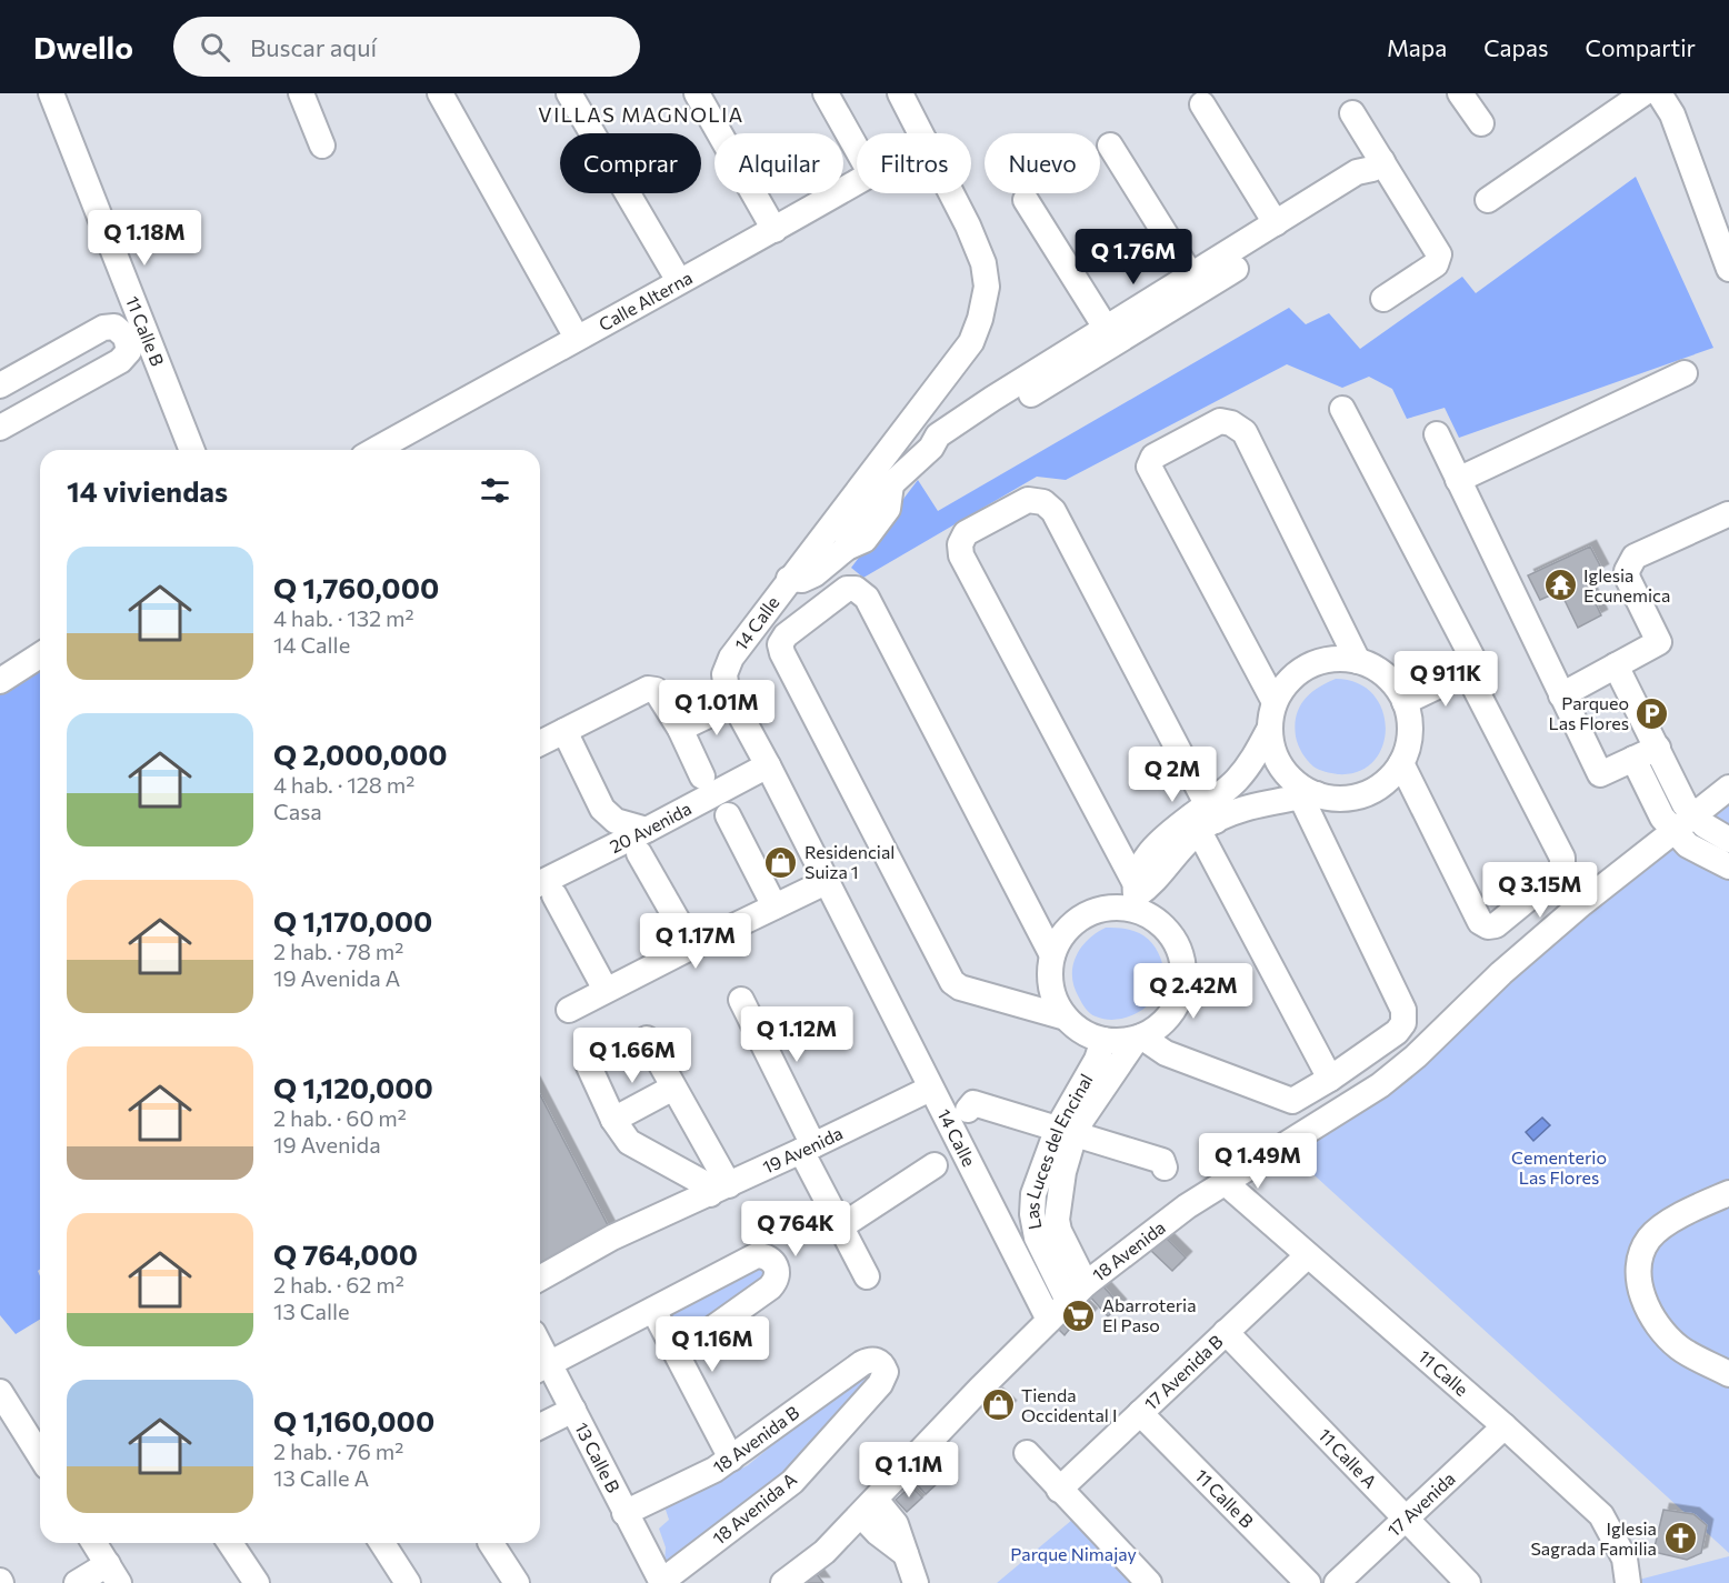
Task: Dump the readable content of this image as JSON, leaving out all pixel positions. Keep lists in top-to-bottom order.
{
  "streets": {
    "street": [
      "Calle Alterna",
      "11 Calle B",
      "14 Calle",
      "20 Avenida",
      "19 Avenida",
      "Las Luces del Encinal",
      "18 Avenida",
      "17 Avenida B",
      "11 Calle",
      "18 Avenida B",
      "13 Calle B",
      "11 Calle A",
      "17 Avenida",
      "18 Avenida A"
    ]
  },
  "crossings": [
    ["11 Calle B", "17 Avenida B"],
    ["14 Calle", "20 Avenida"],
    ["14 Calle", "19 Avenida"],
    ["14 Calle", "18 Avenida"],
    ["Las Luces del Encinal", "18 Avenida"],
    ["18 Avenida", "11 Calle"],
    ["17 Avenida B", "11 Calle"],
    ["17 Avenida B", "11 Calle A"],
    ["11 Calle", "17 Avenida"],
    ["18 Avenida B", "13 Calle B"],
    ["18 Avenida B", "18 Avenida A"],
    ["13 Calle B", "18 Avenida A"],
    ["11 Calle A", "17 Avenida"]
  ],
  "districts": ["VILLAS MAGNOLIA"],
  "parks": ["Cementerio Las Flores", "Parque Nimajay"],
  "places": {
    "temple": ["Iglesia Ecunemica"],
    "parking": ["Parqueo Las Flores"],
    "shop": ["Residencial Suiza 1", "Tienda Occidental I"],
    "supermarket": ["Abarroteria El Paso"],
    "church": ["Iglesia Sagrada Familia"]
  },
  "page": {
    "header": "Dwello",
    "search": "Buscar aquí",
    "nav": ["Mapa", "Capas", "Compartir"],
    "chip": [
      "Comprar",
      "Alquilar",
      "Filtros",
      "Nuevo"
    ],
    "price": [
      "Q 1.18M",
      "Q 1.76M",
      "Q 911K",
      "Q 1.01M",
      "Q 2M",
      "Q 3.15M",
      "Q 1.17M",
      "Q 2.42M",
      "Q 1.12M",
      "Q 1.66M",
      "Q 1.49M",
      "Q 764K",
      "Q 1.16M",
      "Q 1.1M"
    ],
    "heading": "14 viviendas",
    "list": [
      {
        "name": "Q 1,760,000",
        "note": "4 hab. · 132 m² · 14 Calle"
      },
      {
        "name": "Q 2,000,000",
        "note": "4 hab. · 128 m² · Casa"
      },
      {
        "name": "Q 1,170,000",
        "note": "2 hab. · 78 m² · 19 Avenida A"
      },
      {
        "name": "Q 1,120,000",
        "note": "2 hab. · 60 m² · 19 Avenida"
      },
      {
        "name": "Q 764,000",
        "note": "2 hab. · 62 m² · 13 Calle"
      },
      {
        "name": "Q 1,160,000",
        "note": "2 hab. · 76 m² · 13 Calle A"
      }
    ]
  }
}
